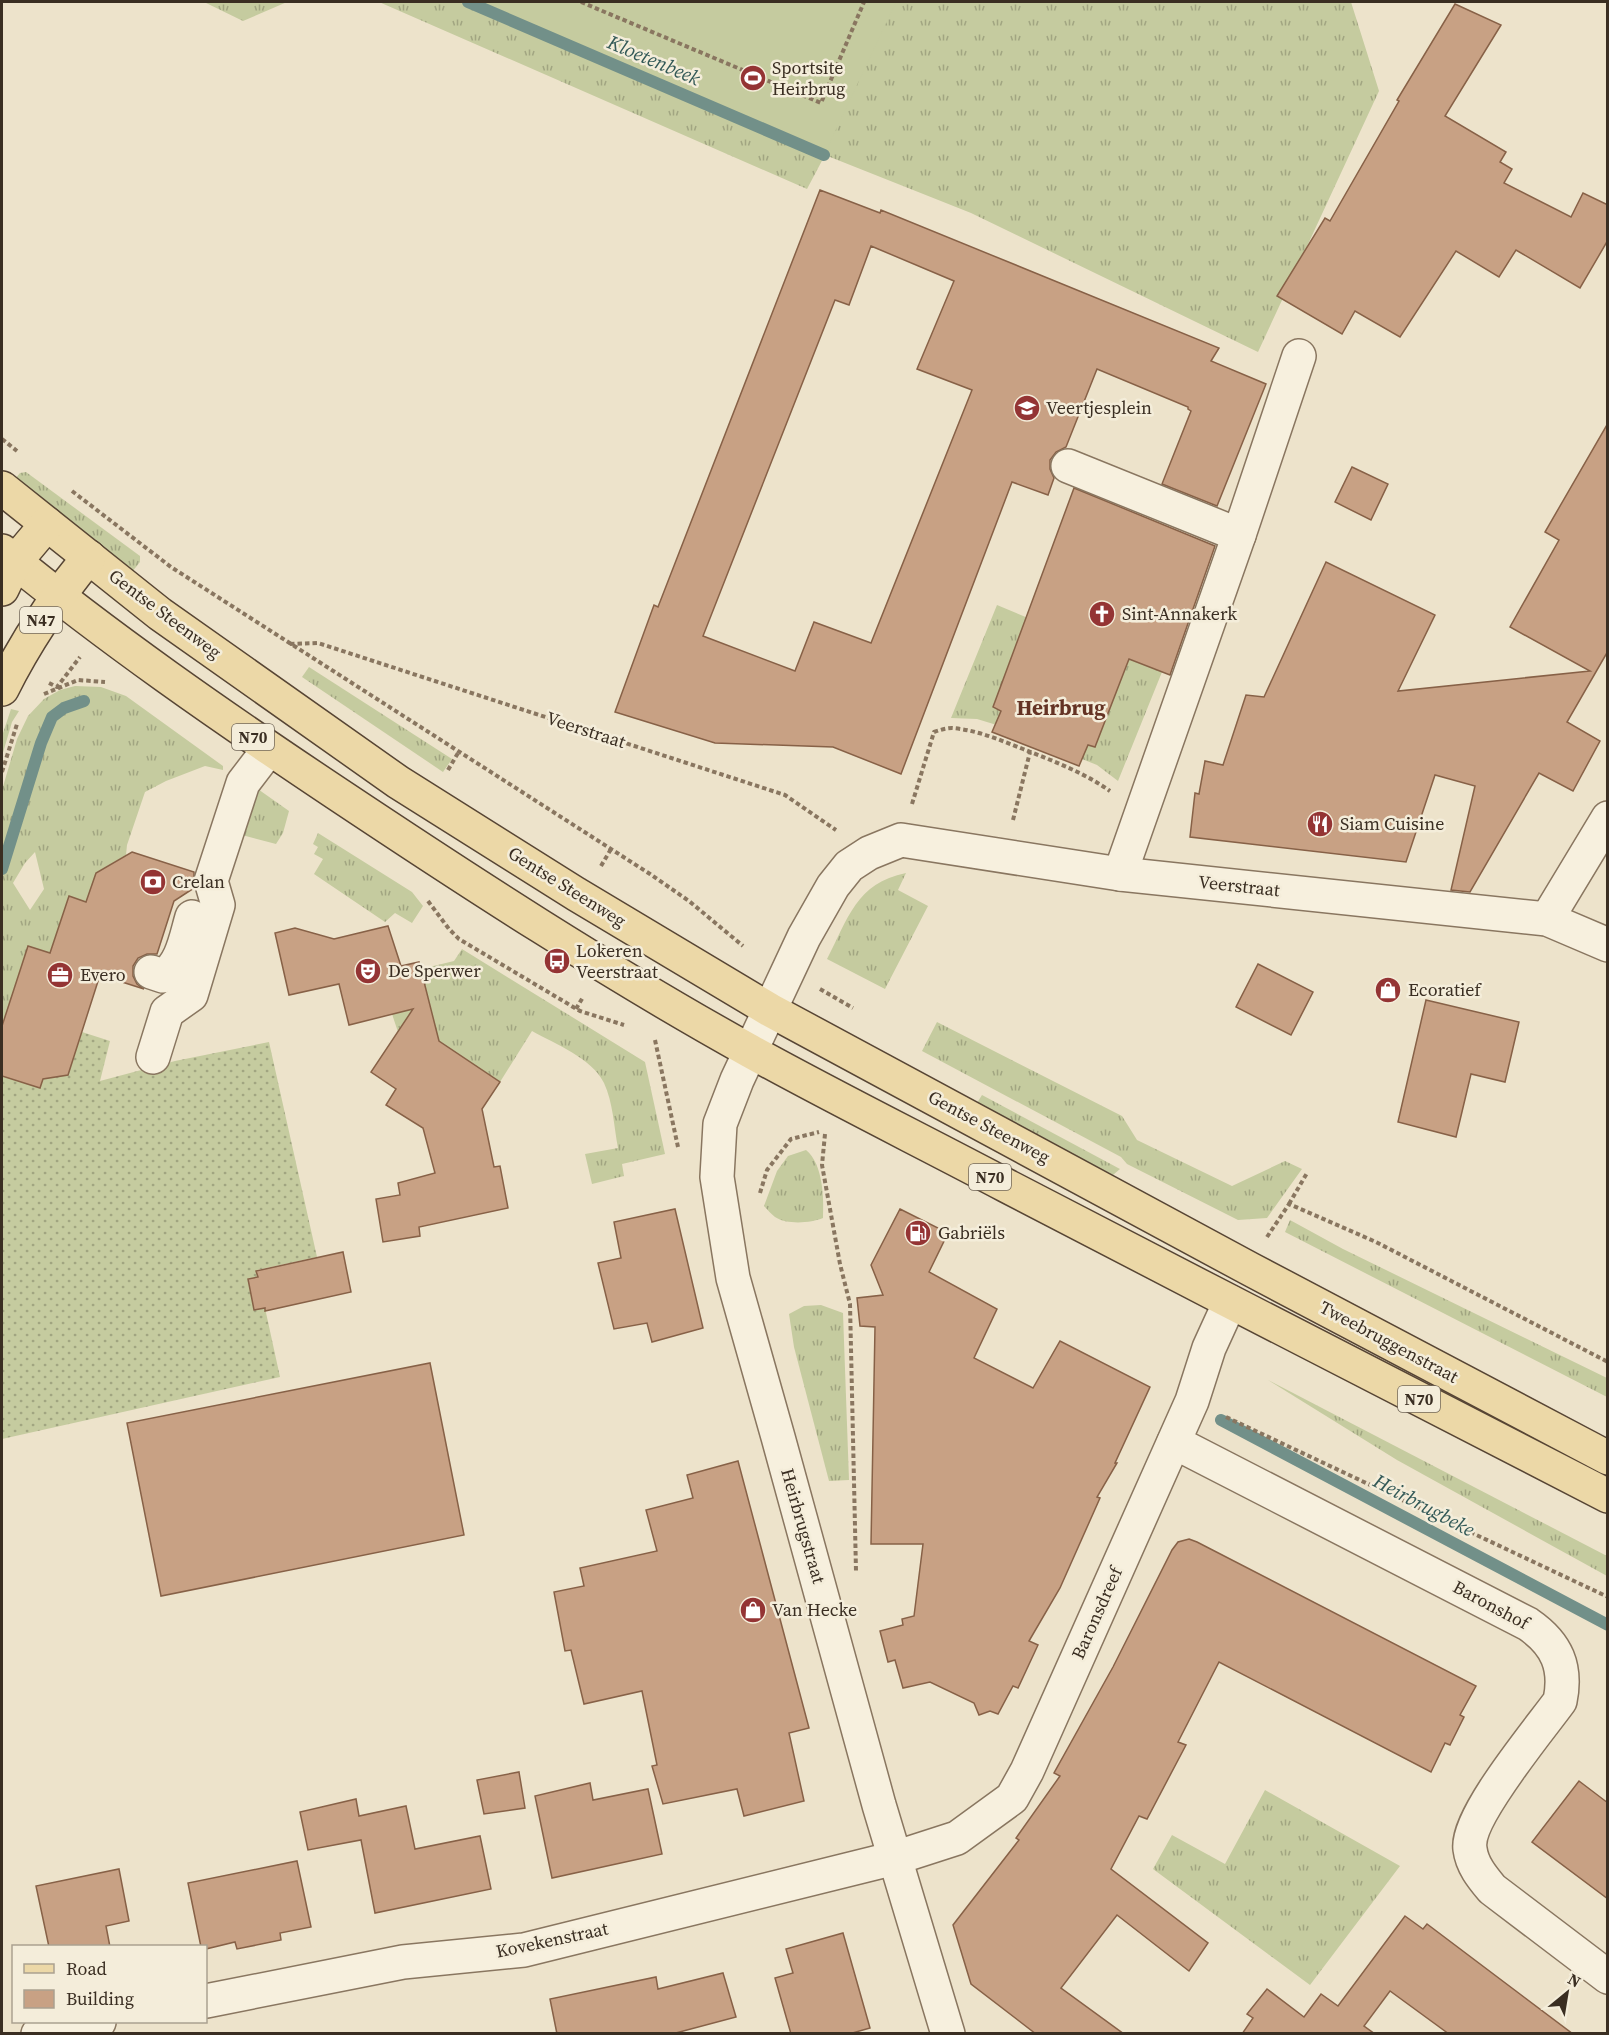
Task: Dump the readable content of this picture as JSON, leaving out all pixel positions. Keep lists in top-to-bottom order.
{
  "streets": {
    "main road": [
      "Gentse Steenweg",
      "N47",
      "N70",
      "Tweebruggenstraat"
    ],
    "street": [
      "Veerstraat",
      "Heirbrugstraat",
      "Baronshof",
      "Baronsdreef",
      "Kovekenstraat"
    ]
  },
  "crossings": [
    ["Gentse Steenweg", "N47"],
    ["Gentse Steenweg", "Tweebruggenstraat"],
    ["N47", "N70"],
    ["N70", "Tweebruggenstraat"],
    ["N70", "Heirbrugstraat"],
    ["N70", "Baronsdreef"],
    ["Tweebruggenstraat", "Baronsdreef"],
    ["Heirbrugstraat", "Baronsdreef"],
    ["Heirbrugstraat", "Kovekenstraat"],
    ["Baronshof", "Baronsdreef"],
    ["Baronsdreef", "Kovekenstraat"]
  ],
  "districts": ["Heirbrug"],
  "water": ["Kloetenbeek", "Heirbrugbeke"],
  "places": {
    "sports": ["Sportsite Heirbrug"],
    "school or university": ["Veertjesplein"],
    "church": ["Sint-Annakerk"],
    "restaurant": ["Siam Cuisine"],
    "bank": ["Crelan"],
    "bus stop": ["Lokeren Veerstraat"],
    "theatre": ["De Sperwer"],
    "office": ["Evero"],
    "shop": ["Ecoratief", "Van Hecke"],
    "fuel station": ["Gabriëls"]
  },
  "legend": ["Road", "Building"],
  "north": "top right"
}
